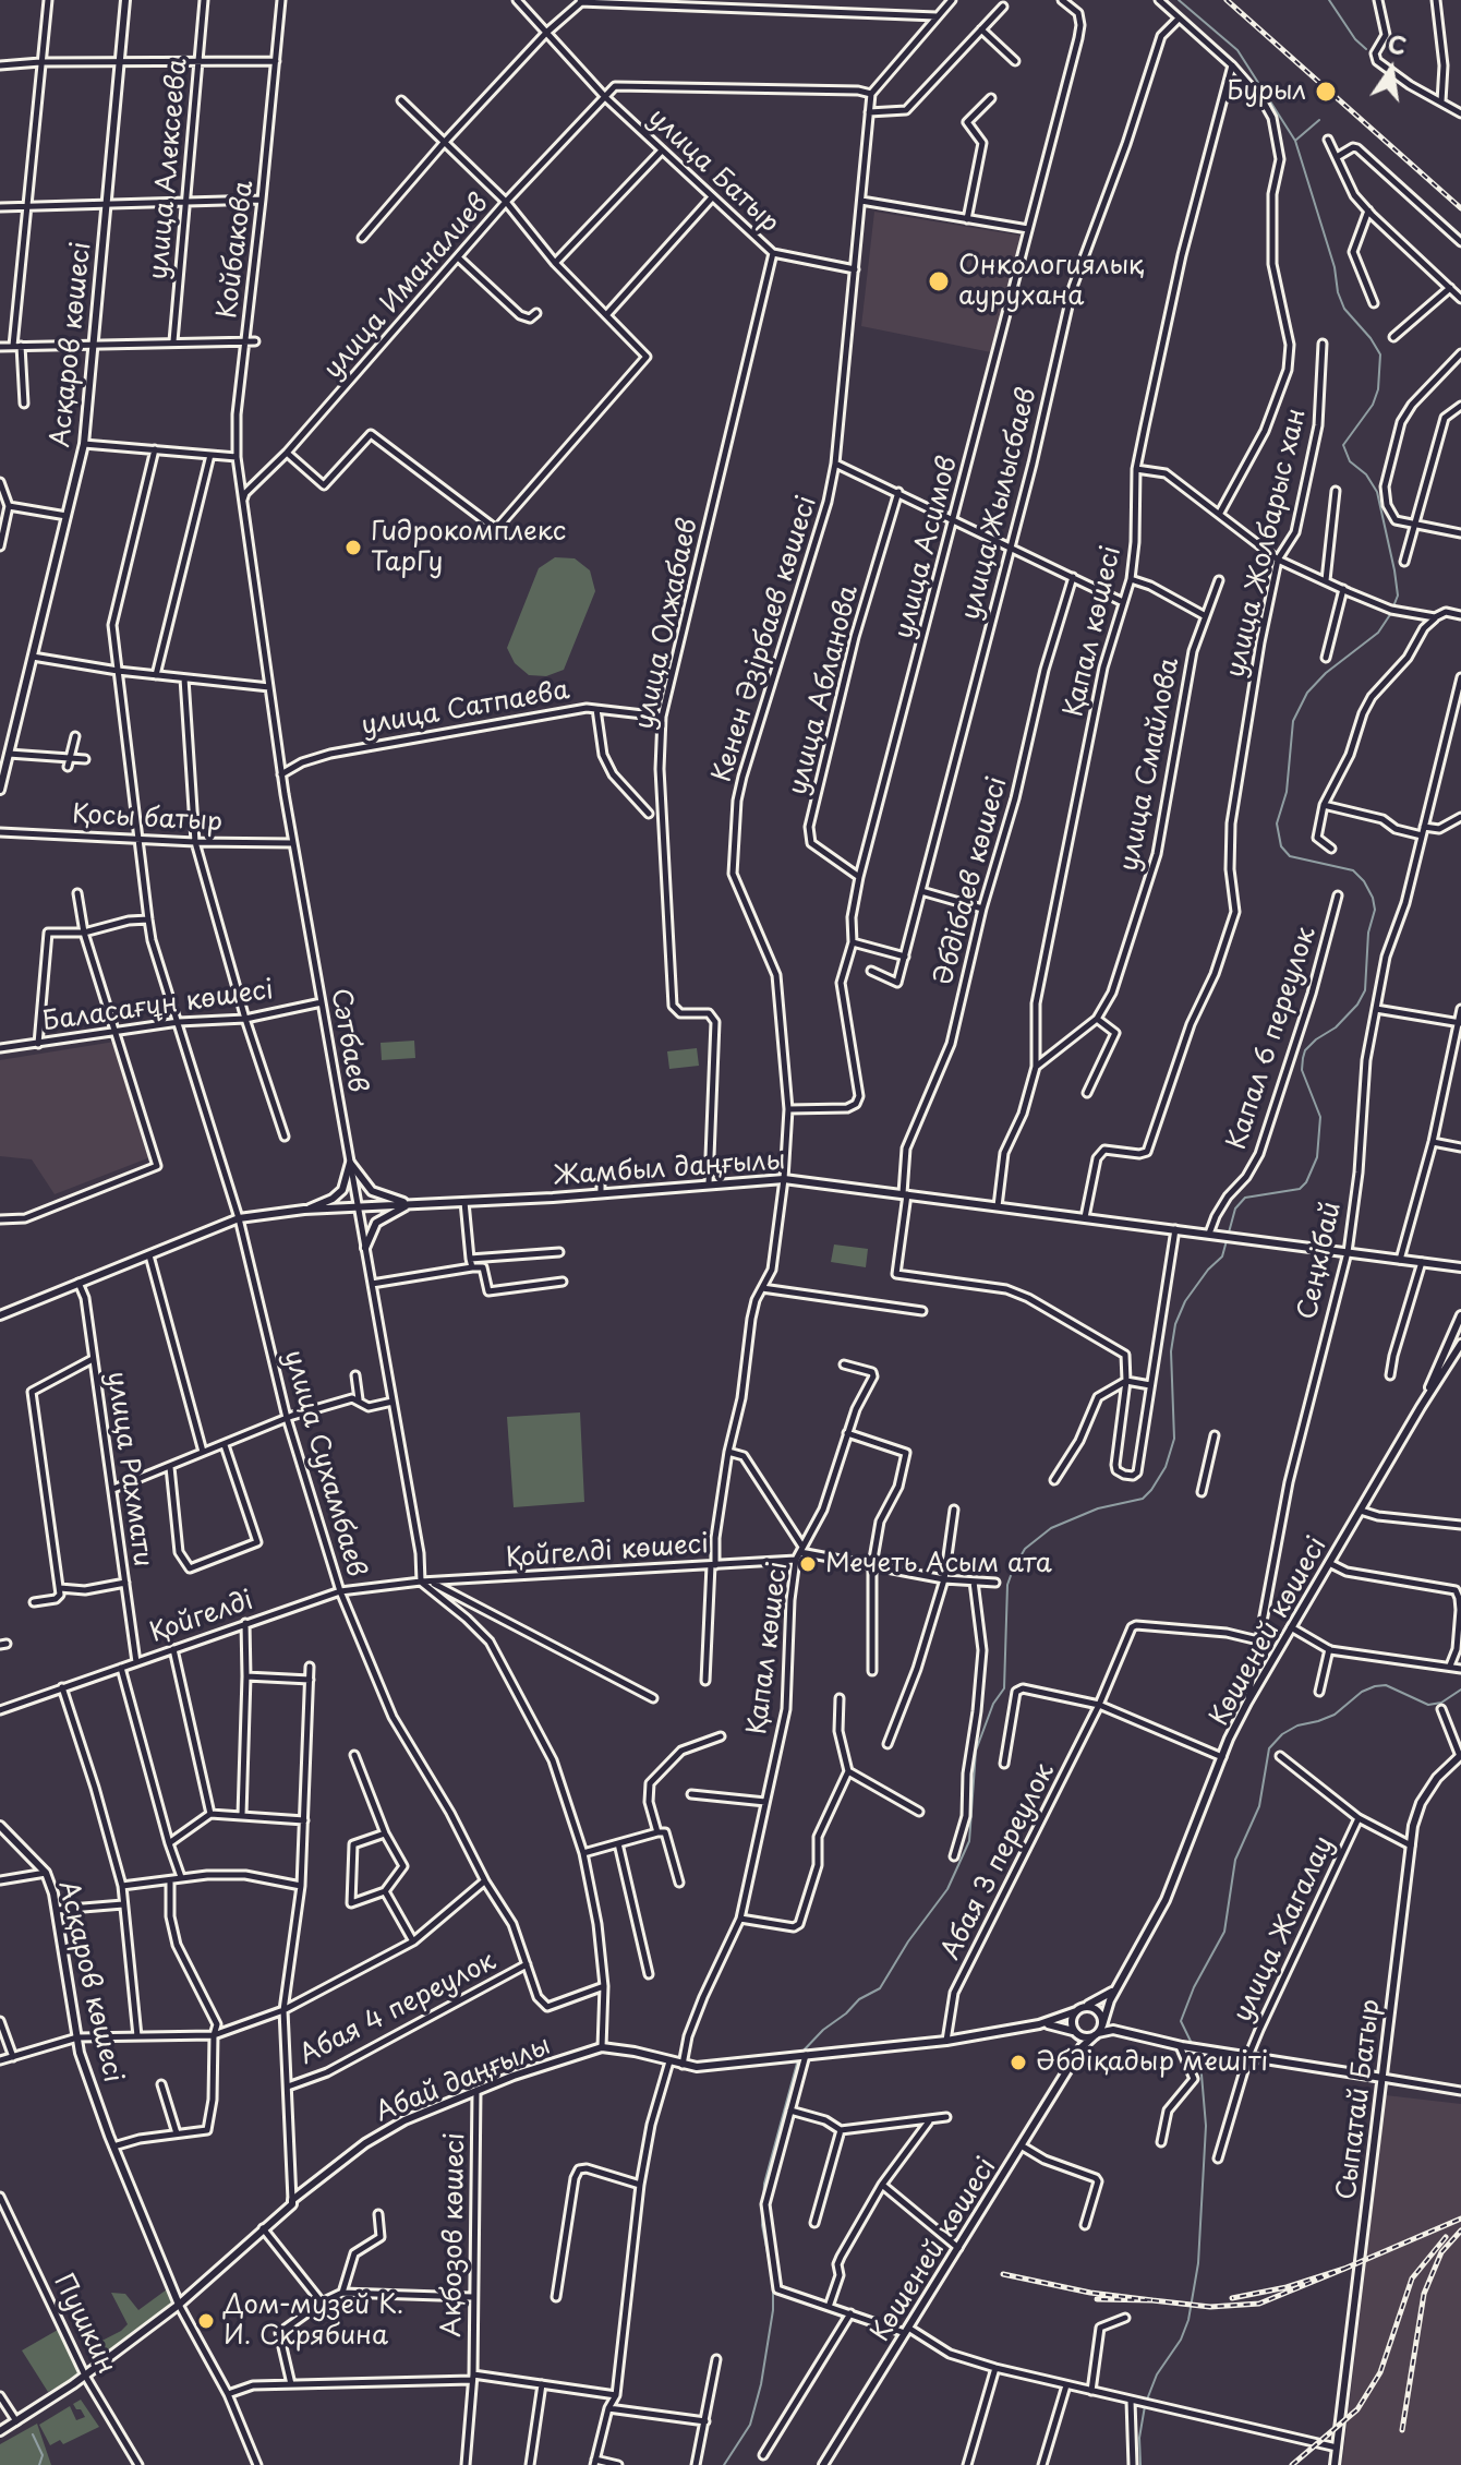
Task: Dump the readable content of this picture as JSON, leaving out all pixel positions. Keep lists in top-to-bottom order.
{
  "streets": {
    "main road": [
      "Асқаров көшесі",
      "Жамбыл даңғылы",
      "Көшеней көшесі",
      "Абай даңғылы",
      "Сыпатай Батыр"
    ],
    "street": [
      "улица Алексеева",
      "улица Батыр",
      "Койбакова",
      "улица Иманалиев",
      "улица Жылысбаев",
      "улица Жолбарыс хан",
      "улица Асимов",
      "улица Олжабаев",
      "Қапал көшесі",
      "Кенен Әзірбаев көшесі",
      "улица Абланова",
      "улица Сатпаева",
      "улица Смайлова",
      "Қосы батыр",
      "Әбдібаев көшесі",
      "Баласағұн көшесі",
      "Капал 6 переулок",
      "Сәтбаев",
      "Сеңкібай",
      "улица Сухамбаев",
      "улица Рахмати",
      "Қойгелді көшесі",
      "Қойгелді",
      "Абая 3 переулок",
      "улица Жагалау",
      "Абая 4 переулок",
      "Ақбозов көшесі",
      "Пушкин"
    ]
  },
  "crossings": [
    ["улица Батыр", "улица Иманалиев"],
    ["улица Батыр", "улица Олжабаев"],
    ["улица Батыр", "Кенен Әзірбаев көшесі"],
    ["Койбакова", "улица Иманалиев"],
    ["Койбакова", "Сәтбаев"],
    ["улица Иманалиев", "Сәтбаев"],
    ["Асқаров көшесі", "Абай даңғылы"],
    ["улица Жылысбаев", "улица Жолбарыс хан"],
    ["улица Жолбарыс хан", "Қапал көшесі"],
    ["улица Жолбарыс хан", "Жамбыл даңғылы"],
    ["улица Асимов", "Кенен Әзірбаев көшесі"],
    ["улица Асимов", "улица Абланова"],
    ["улица Олжабаев", "улица Сатпаева"],
    ["улица Олжабаев", "Жамбыл даңғылы"],
    ["Қапал көшесі", "улица Смайлова"],
    ["Қапал көшесі", "Жамбыл даңғылы"],
    ["Қапал көшесі", "Қойгелді көшесі"],
    ["Қапал көшесі", "Абай даңғылы"],
    ["Кенен Әзірбаев көшесі", "Жамбыл даңғылы"],
    ["Кенен Әзірбаев көшесі", "Қойгелді көшесі"],
    ["улица Сатпаева", "Сәтбаев"],
    ["Қосы батыр", "Сәтбаев"],
    ["Қосы батыр", "улица Сухамбаев"],
    ["Әбдібаев көшесі", "Жамбыл даңғылы"],
    ["Баласағұн көшесі", "Сәтбаев"],
    ["Баласағұн көшесі", "улица Сухамбаев"],
    ["Капал 6 переулок", "Жамбыл даңғылы"],
    ["Сәтбаев", "Жамбыл даңғылы"],
    ["Сәтбаев", "Қойгелді көшесі"],
    ["Сәтбаев", "Қойгелді"],
    ["Жамбыл даңғылы", "Сеңкібай"],
    ["Жамбыл даңғылы", "улица Сухамбаев"],
    ["Жамбыл даңғылы", "улица Рахмати"],
    ["Сеңкібай", "Көшеней көшесі"],
    ["Сеңкібай", "Абая 3 переулок"],
    ["улица Сухамбаев", "Қойгелді"],
    ["улица Сухамбаев", "Абая 4 переулок"],
    ["улица Рахмати", "Қойгелді"],
    ["Қойгелді көшесі", "Қойгелді"],
    ["Көшеней көшесі", "Абая 3 переулок"],
    ["Абая 3 переулок", "Абай даңғылы"],
    ["Абай даңғылы", "Ақбозов көшесі"],
    ["Абай даңғылы", "Пушкин"]
  ],
  "places": [
    "Бурыл",
    "Онкологиялық аурухана",
    "Гидрокомплекс ТарГу",
    "Мечеть Асым ата",
    "Әбдіқадыр мешіті",
    "Дом-музей К. И. Скрябина"
  ],
  "north": "top"
}
